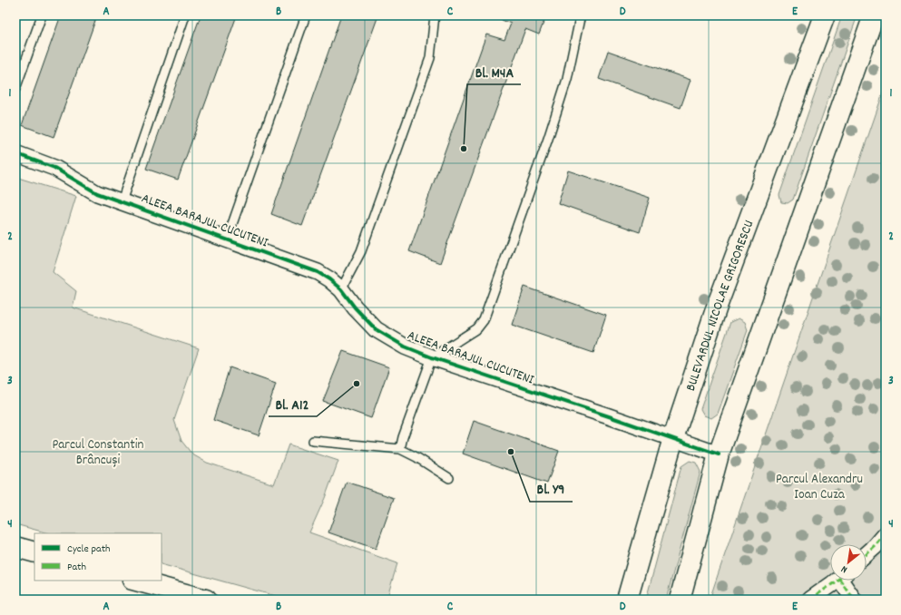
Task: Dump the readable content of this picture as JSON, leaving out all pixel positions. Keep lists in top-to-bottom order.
{
  "streets": {
    "main road": ["BULEVARDUL NICOLAE GRIGORESCU"],
    "street": ["ALEEA BARAJUL CUCUTENI"]
  },
  "crossings": [
    ["ALEEA BARAJUL CUCUTENI", "BULEVARDUL NICOLAE GRIGORESCU"]
  ],
  "parks": ["Parcul Constantin Brâncuși", "Parcul Alexandru Ioan Cuza"],
  "places": ["Bl. M4A", "Bl. A12", "Bl. Y9"],
  "legend": ["Cycle path", "Path"],
  "north": "bottom left",
  "grid": {
    "columns": [
      "A",
      "B",
      "C",
      "D",
      "E"
    ],
    "rows": [
      "1",
      "2",
      "3",
      "4"
    ]
  }
}
